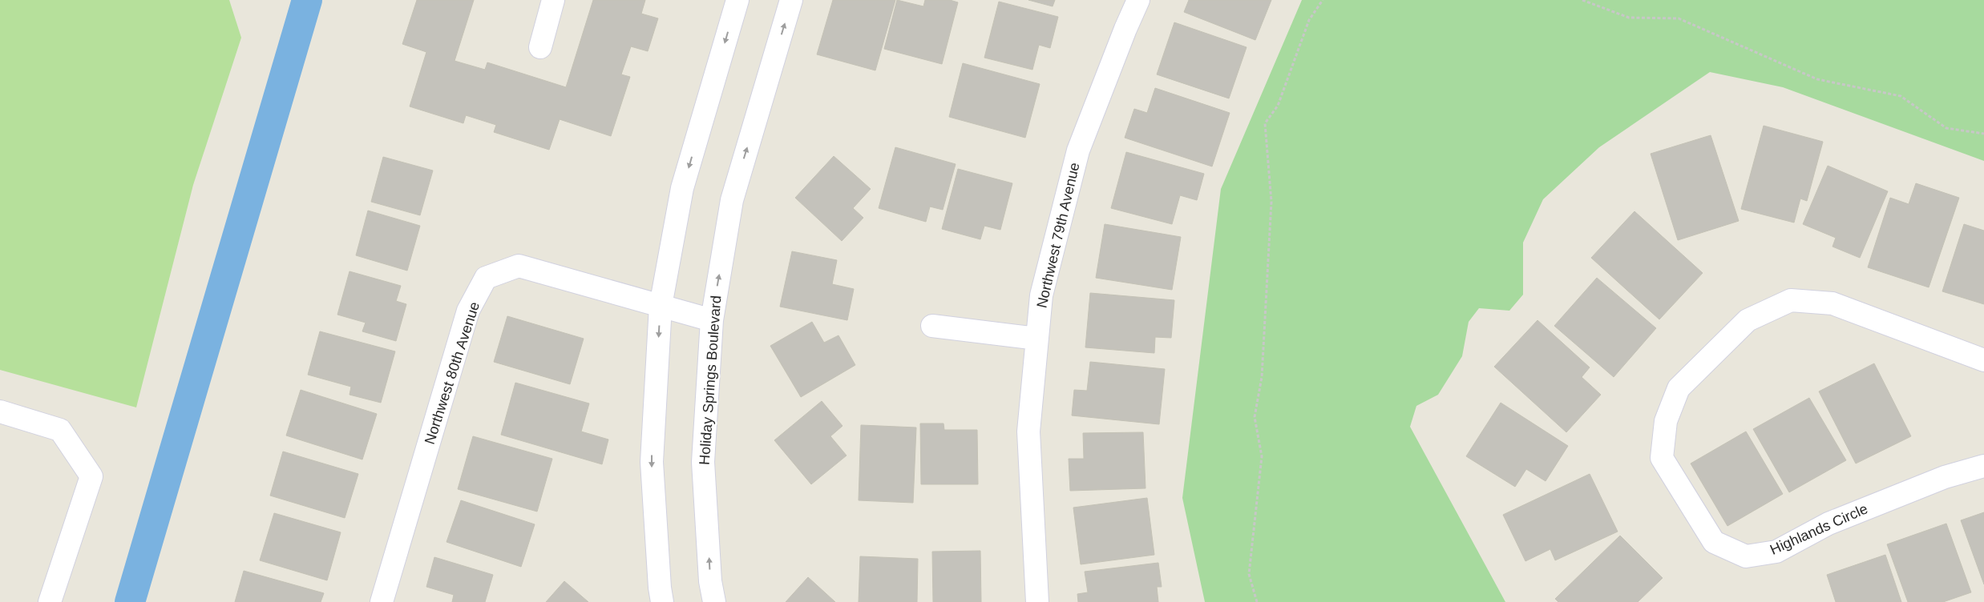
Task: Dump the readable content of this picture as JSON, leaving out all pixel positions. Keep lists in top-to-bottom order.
{
  "streets": {
    "street": [
      "Northwest 79th Avenue",
      "Northwest 80th Avenue",
      "Holiday Springs Boulevard",
      "Highlands Circle"
    ]
  },
  "crossings": [
    ["Northwest 80th Avenue", "Holiday Springs Boulevard"]
  ]
}
